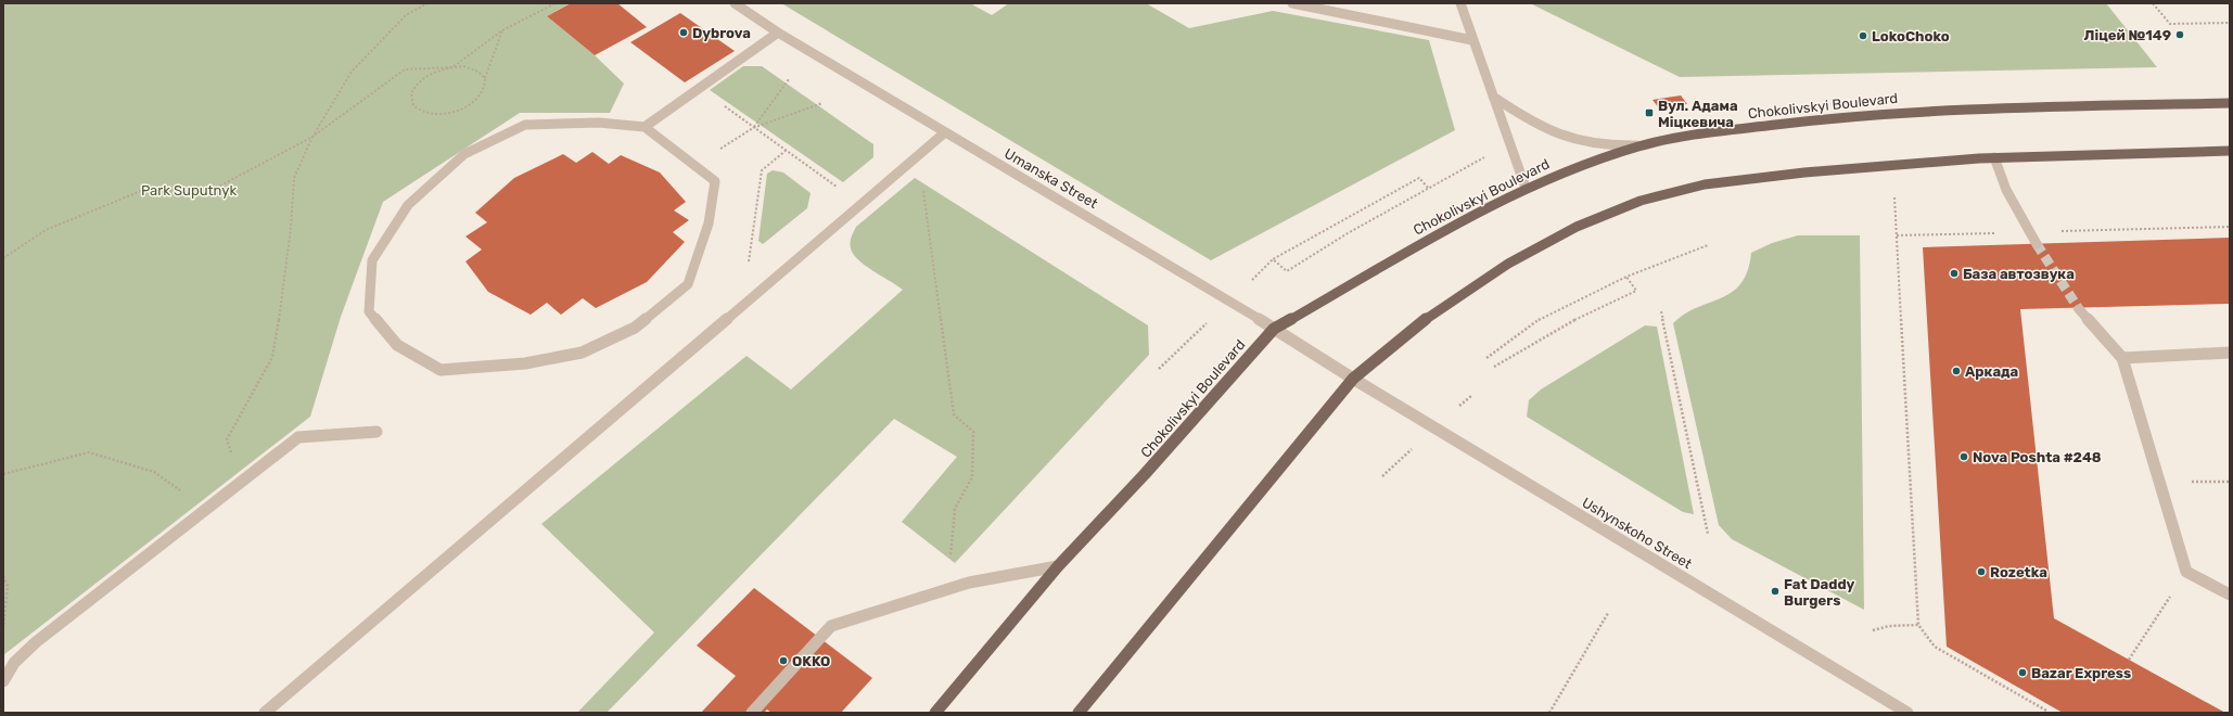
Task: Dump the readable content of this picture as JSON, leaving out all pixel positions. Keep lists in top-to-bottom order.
{
  "streets": {
    "main road": ["Chokolivskyi Boulevard"],
    "street": ["Umanska Street", "Ushynskoho Street"]
  },
  "crossings": [
    ["Chokolivskyi Boulevard", "Umanska Street"],
    ["Umanska Street", "Ushynskoho Street"]
  ],
  "parks": ["Park Suputnyk"],
  "places": {
    "other": [
      "Dybrova",
      "Ліцей №149",
      "LokoChoko",
      "База автозвука",
      "Аркада",
      "Nova Poshta #248",
      "Rozetka",
      "Fat Daddy Burgers",
      "OKKO",
      "Bazar Express"
    ],
    "transit": ["Вул. Адама Міцкевича"]
  }
}
